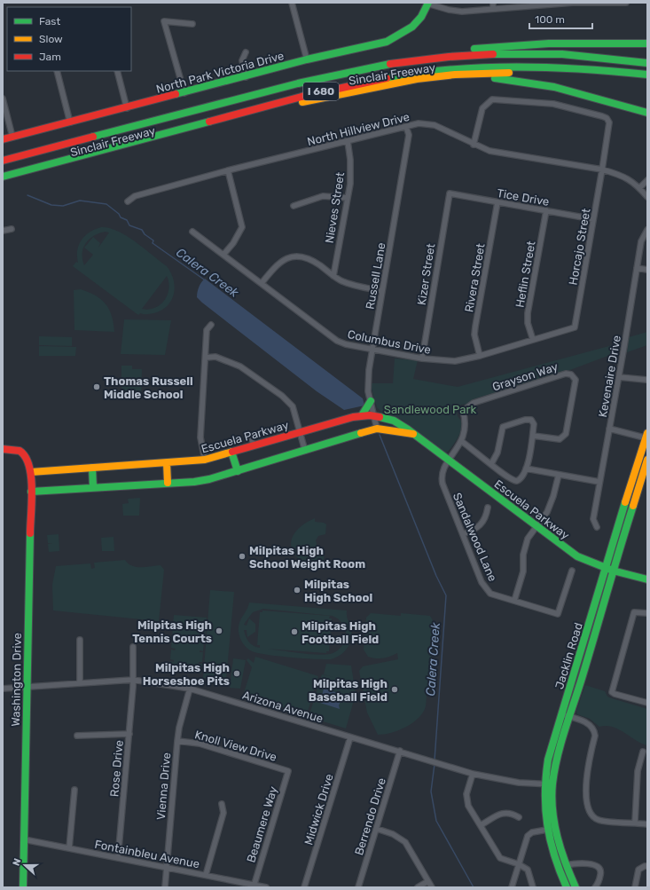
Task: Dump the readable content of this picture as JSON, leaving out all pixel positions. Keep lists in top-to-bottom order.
{
  "streets": {
    "main road": [
      "North Park Victoria Drive",
      "Sinclair Freeway",
      "I 680",
      "Escuela Parkway",
      "Jacklin Road",
      "Washington Drive"
    ],
    "street": [
      "North Hillview Drive",
      "Tice Drive",
      "Nieves Street",
      "Horcajo Street",
      "Kizer Street",
      "Heflin Street",
      "Russell Lane",
      "Rivera Street",
      "Columbus Drive",
      "Grayson Way",
      "Kevenaire Drive",
      "Sandalwood Lane",
      "Arizona Avenue",
      "Knoll View Drive",
      "Rose Drive",
      "Vienna Drive",
      "Midwick Drive",
      "Berrendo Drive",
      "Beaumere Way",
      "Fontainbleu Avenue"
    ]
  },
  "crossings": [
    ["North Hillview Drive", "Nieves Street"],
    ["North Hillview Drive", "Horcajo Street"],
    ["North Hillview Drive", "Russell Lane"],
    ["Tice Drive", "Horcajo Street"],
    ["Tice Drive", "Kizer Street"],
    ["Tice Drive", "Heflin Street"],
    ["Tice Drive", "Rivera Street"],
    ["Horcajo Street", "Columbus Drive"],
    ["Kizer Street", "Columbus Drive"],
    ["Heflin Street", "Columbus Drive"],
    ["Russell Lane", "Columbus Drive"],
    ["Russell Lane", "Escuela Parkway"],
    ["Rivera Street", "Columbus Drive"],
    ["Grayson Way", "Sandalwood Lane"],
    ["Escuela Parkway", "Sandalwood Lane"],
    ["Escuela Parkway", "Jacklin Road"],
    ["Escuela Parkway", "Washington Drive"],
    ["Jacklin Road", "Arizona Avenue"],
    ["Washington Drive", "Arizona Avenue"],
    ["Washington Drive", "Fontainbleu Avenue"],
    ["Arizona Avenue", "Rose Drive"],
    ["Arizona Avenue", "Vienna Drive"],
    ["Arizona Avenue", "Midwick Drive"],
    ["Arizona Avenue", "Berrendo Drive"],
    ["Knoll View Drive", "Vienna Drive"],
    ["Knoll View Drive", "Beaumere Way"],
    ["Rose Drive", "Fontainbleu Avenue"],
    ["Vienna Drive", "Fontainbleu Avenue"],
    ["Beaumere Way", "Fontainbleu Avenue"]
  ],
  "water": ["Calera Creek"],
  "parks": ["Sandlewood Park"],
  "places": [
    "Thomas Russell Middle School",
    "Milpitas High School Weight Room",
    "Milpitas High School",
    "Milpitas High Tennis Courts",
    "Milpitas High Football Field",
    "Milpitas High Horseshoe Pits",
    "Milpitas High Baseball Field"
  ],
  "legend": ["Fast", "Slow", "Jam"],
  "scale_bar": "100 m",
  "north": "left"
}
